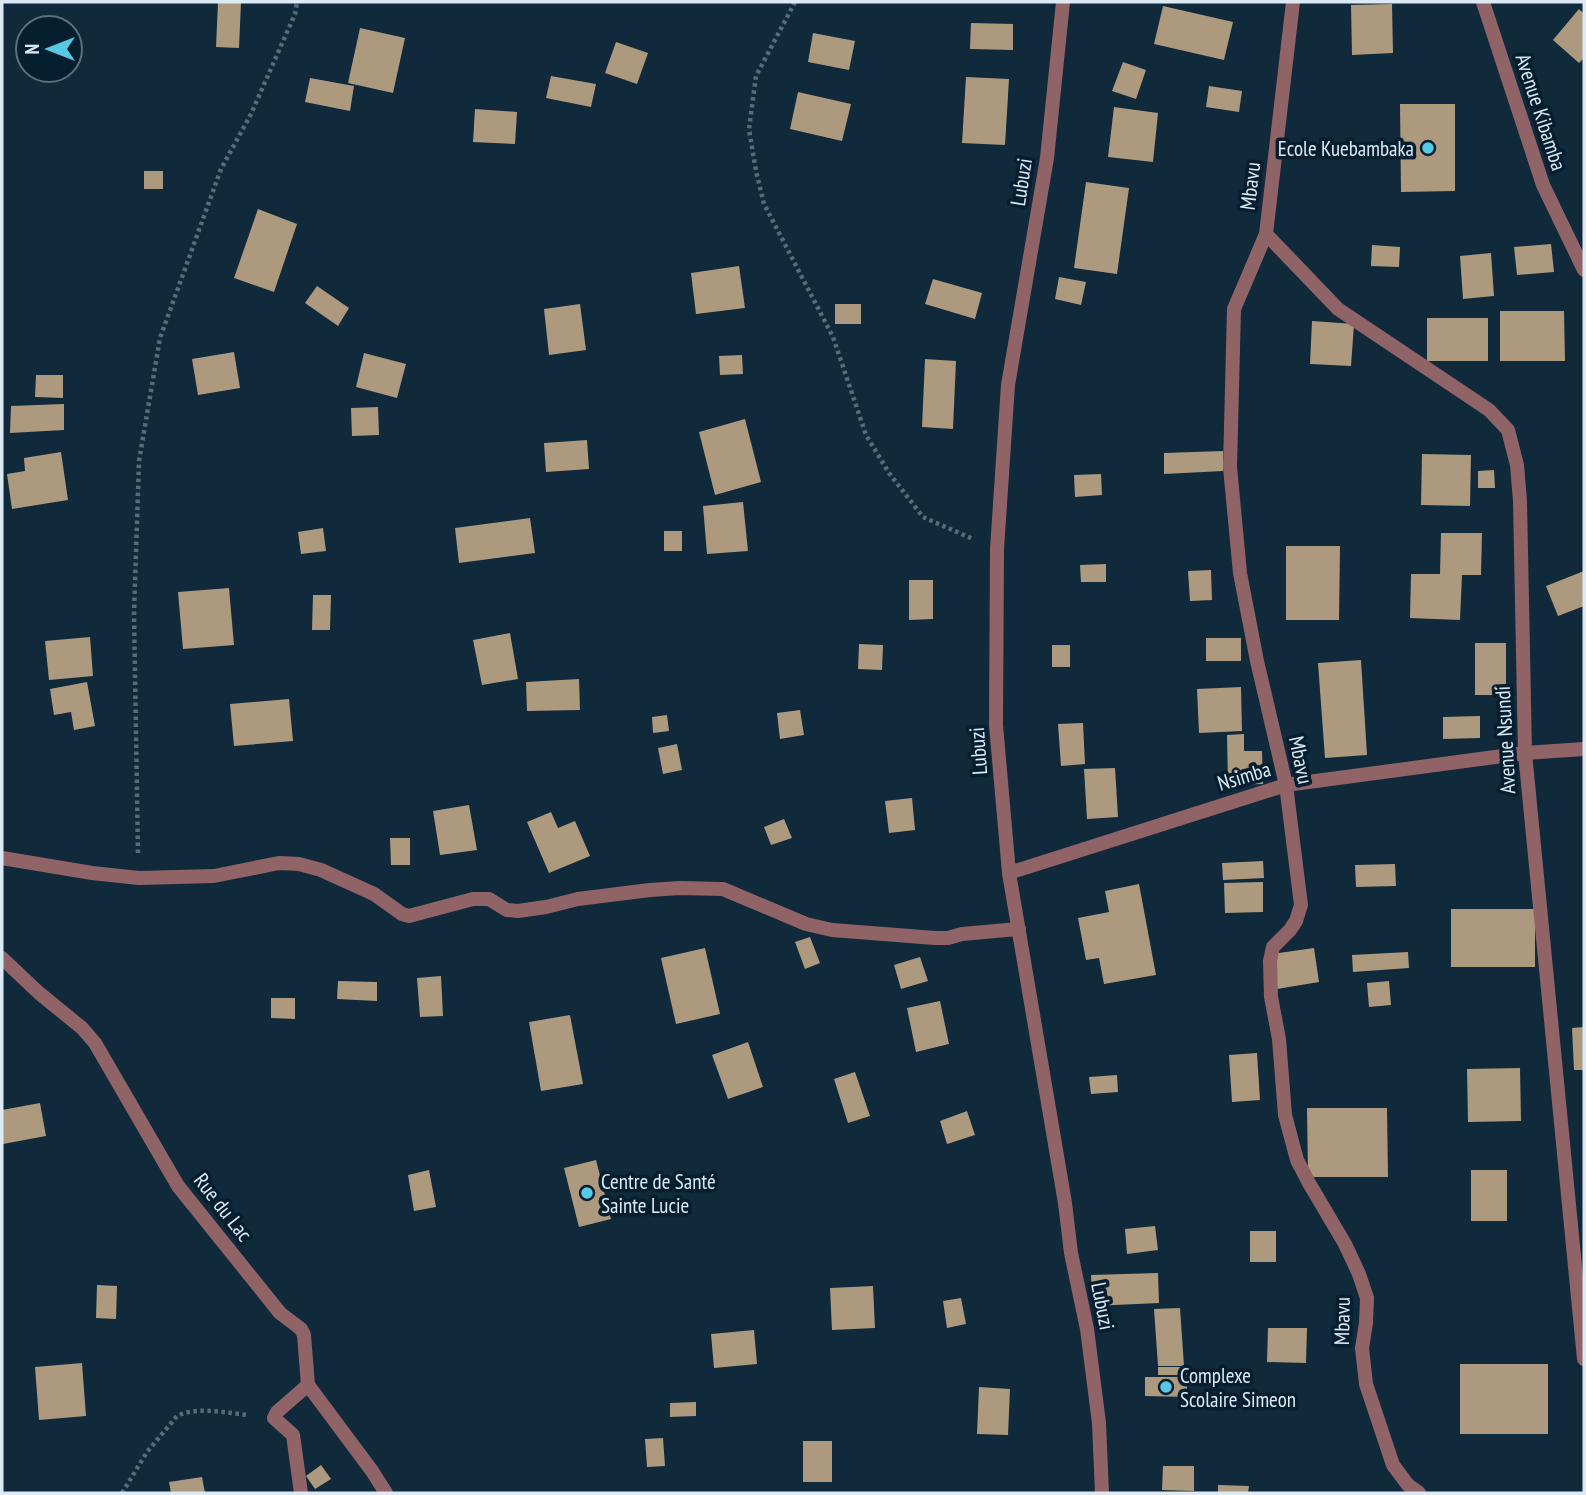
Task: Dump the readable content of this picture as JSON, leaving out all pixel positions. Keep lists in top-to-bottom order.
{
  "streets": {
    "street": [
      "Avenue Kibamba",
      "Lubuzi",
      "Mbavu",
      "Avenue Nsundi",
      "Nsimba",
      "Rue du Lac"
    ]
  },
  "crossings": [
    ["Lubuzi", "Nsimba"],
    ["Mbavu", "Avenue Nsundi"],
    ["Mbavu", "Nsimba"],
    ["Avenue Nsundi", "Nsimba"]
  ],
  "places": ["Ecole Kuebambaka", "Centre de Santé Sainte Lucie", "Complexe Scolaire Simeon"],
  "north": "left"
}
